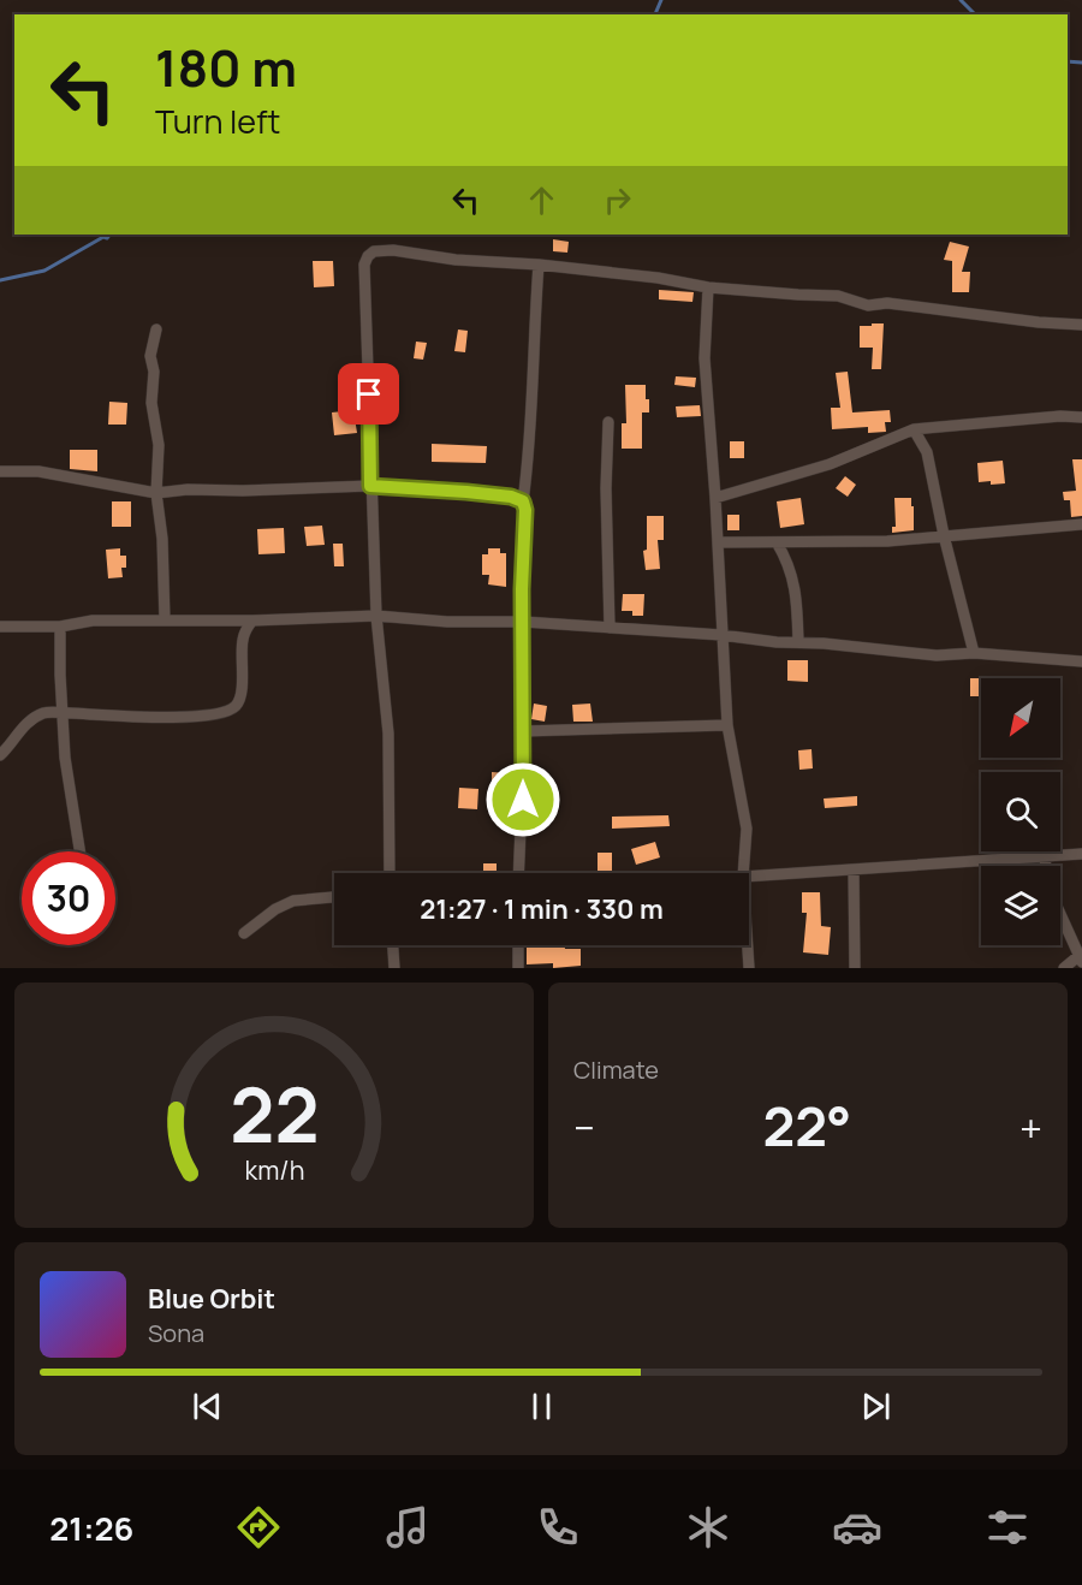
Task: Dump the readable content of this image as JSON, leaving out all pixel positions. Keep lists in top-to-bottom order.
{
  "north": "bottom left",
  "page": {
    "turn": ["180 m", "Turn left"],
    "limit": "30",
    "trip": "21:27 · 1 min · 330 m",
    "tile": "Climate",
    "heat": ["−", "22°", "+"],
    "song": ["Blue Orbit", "Sona"],
    "tabs": "21:26",
    "gauge": ["22", "km/h"]
  }
}
